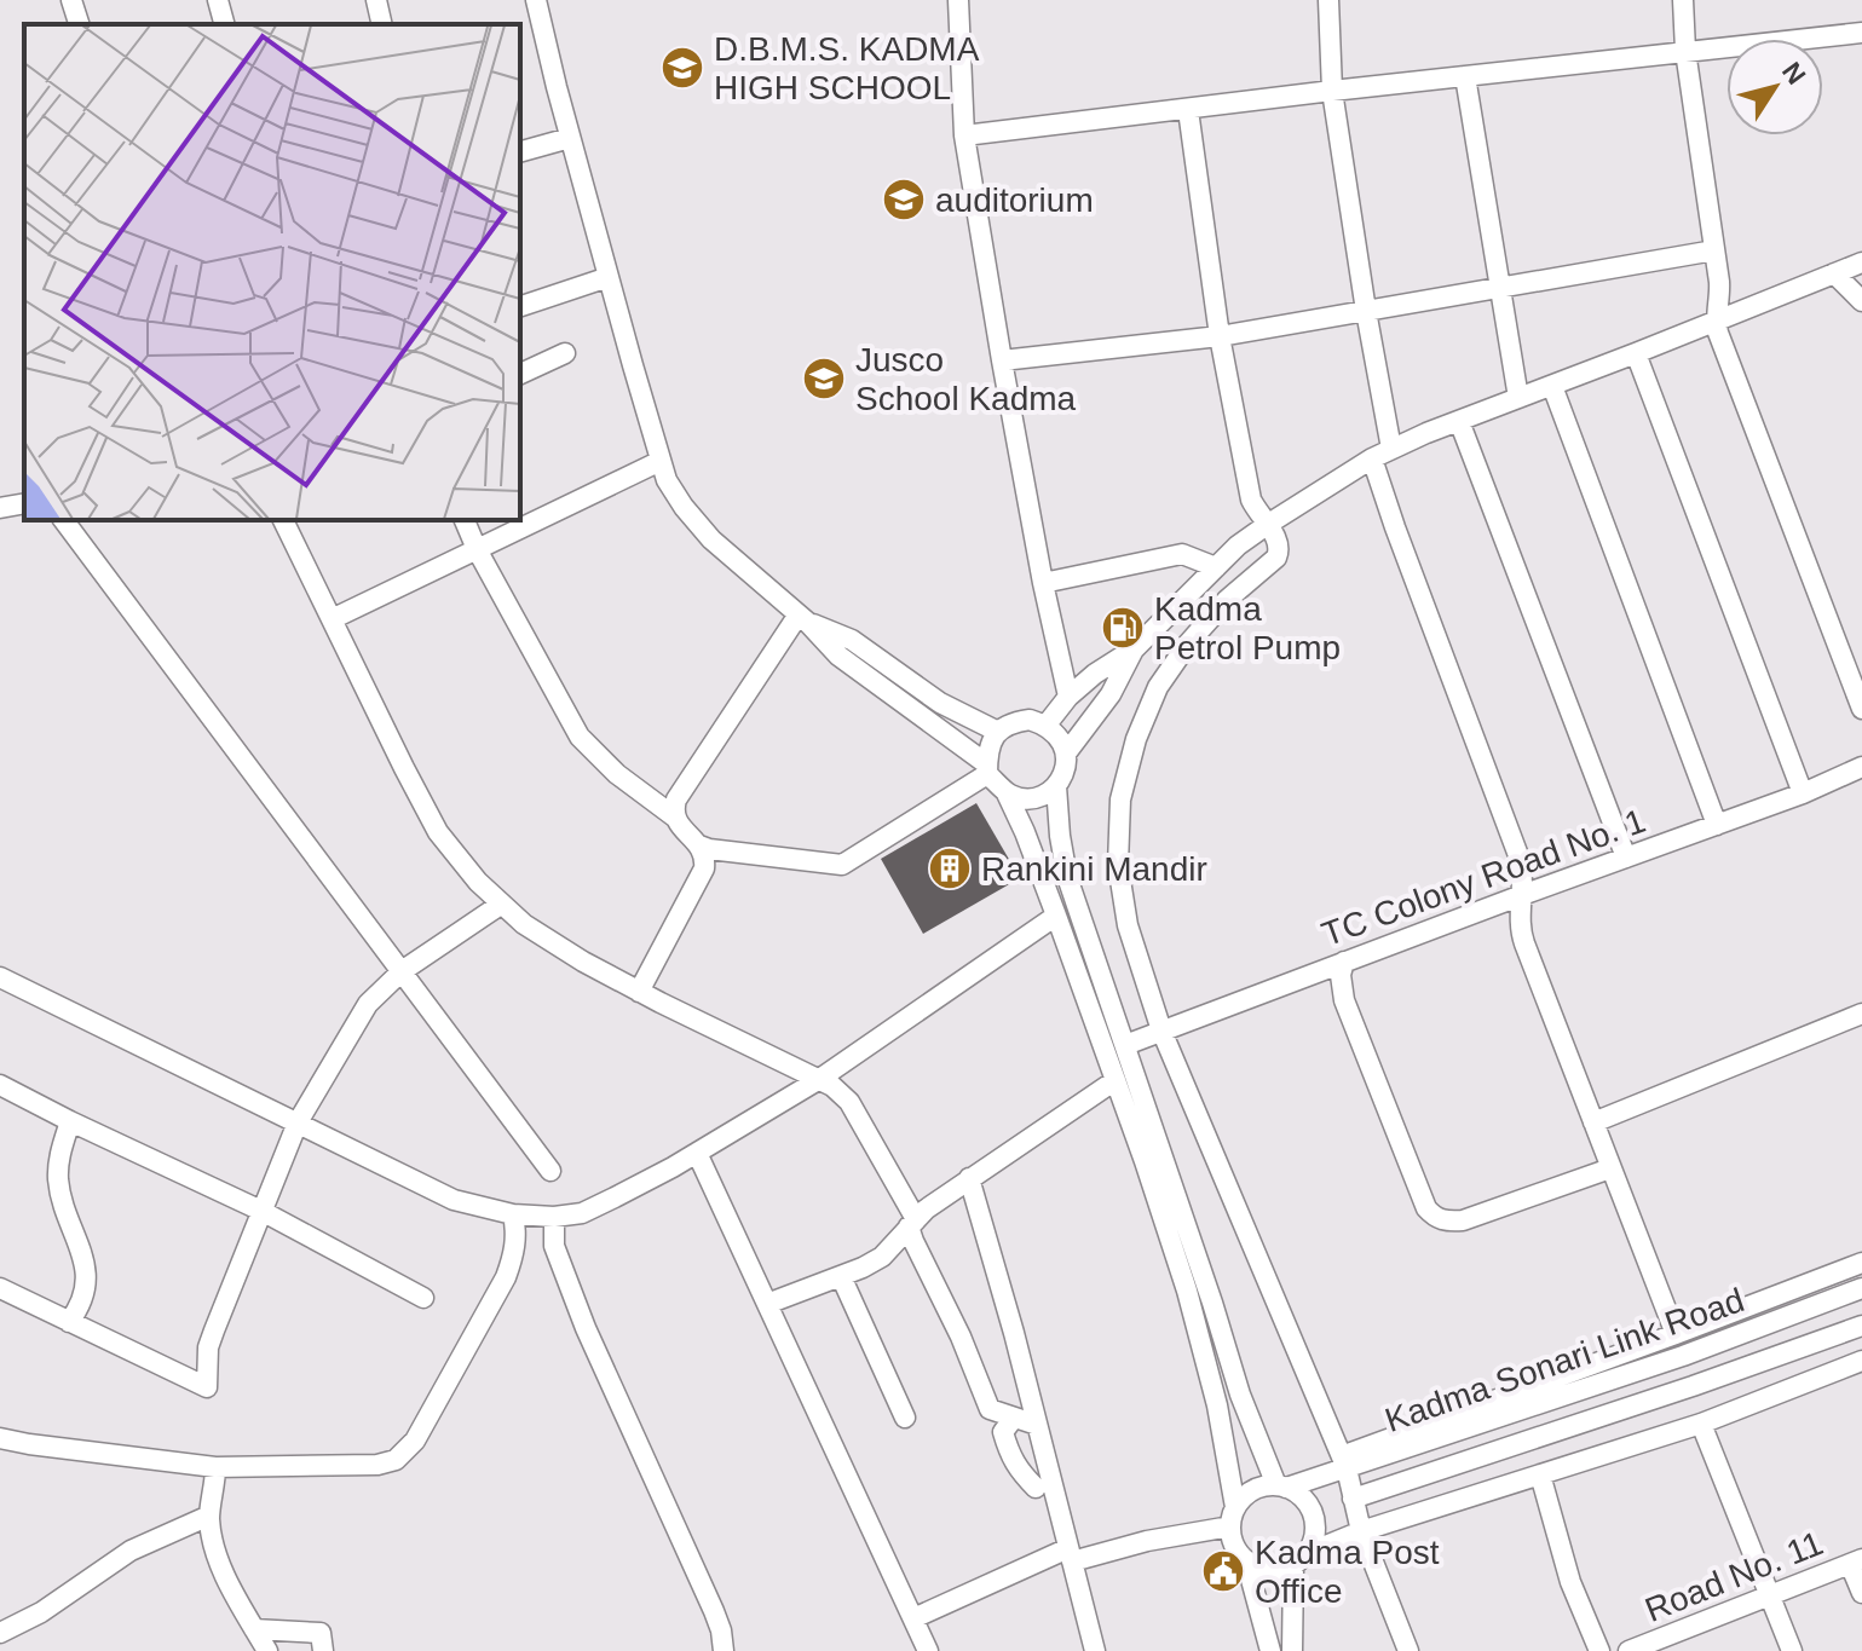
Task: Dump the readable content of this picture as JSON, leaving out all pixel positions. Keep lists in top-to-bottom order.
{
  "streets": {
    "street": ["TC Colony Road No. 1", "Kadma Sonari Link Road", "Road No. 11"]
  },
  "places": {
    "school or university": ["D.B.M.S. KADMA HIGH SCHOOL", "auditorium", "Jusco School Kadma"],
    "fuel station": ["Kadma Petrol Pump"],
    "building": ["Rankini Mandir"],
    "public building": ["Kadma Post Office"]
  },
  "north": "top right"
}
